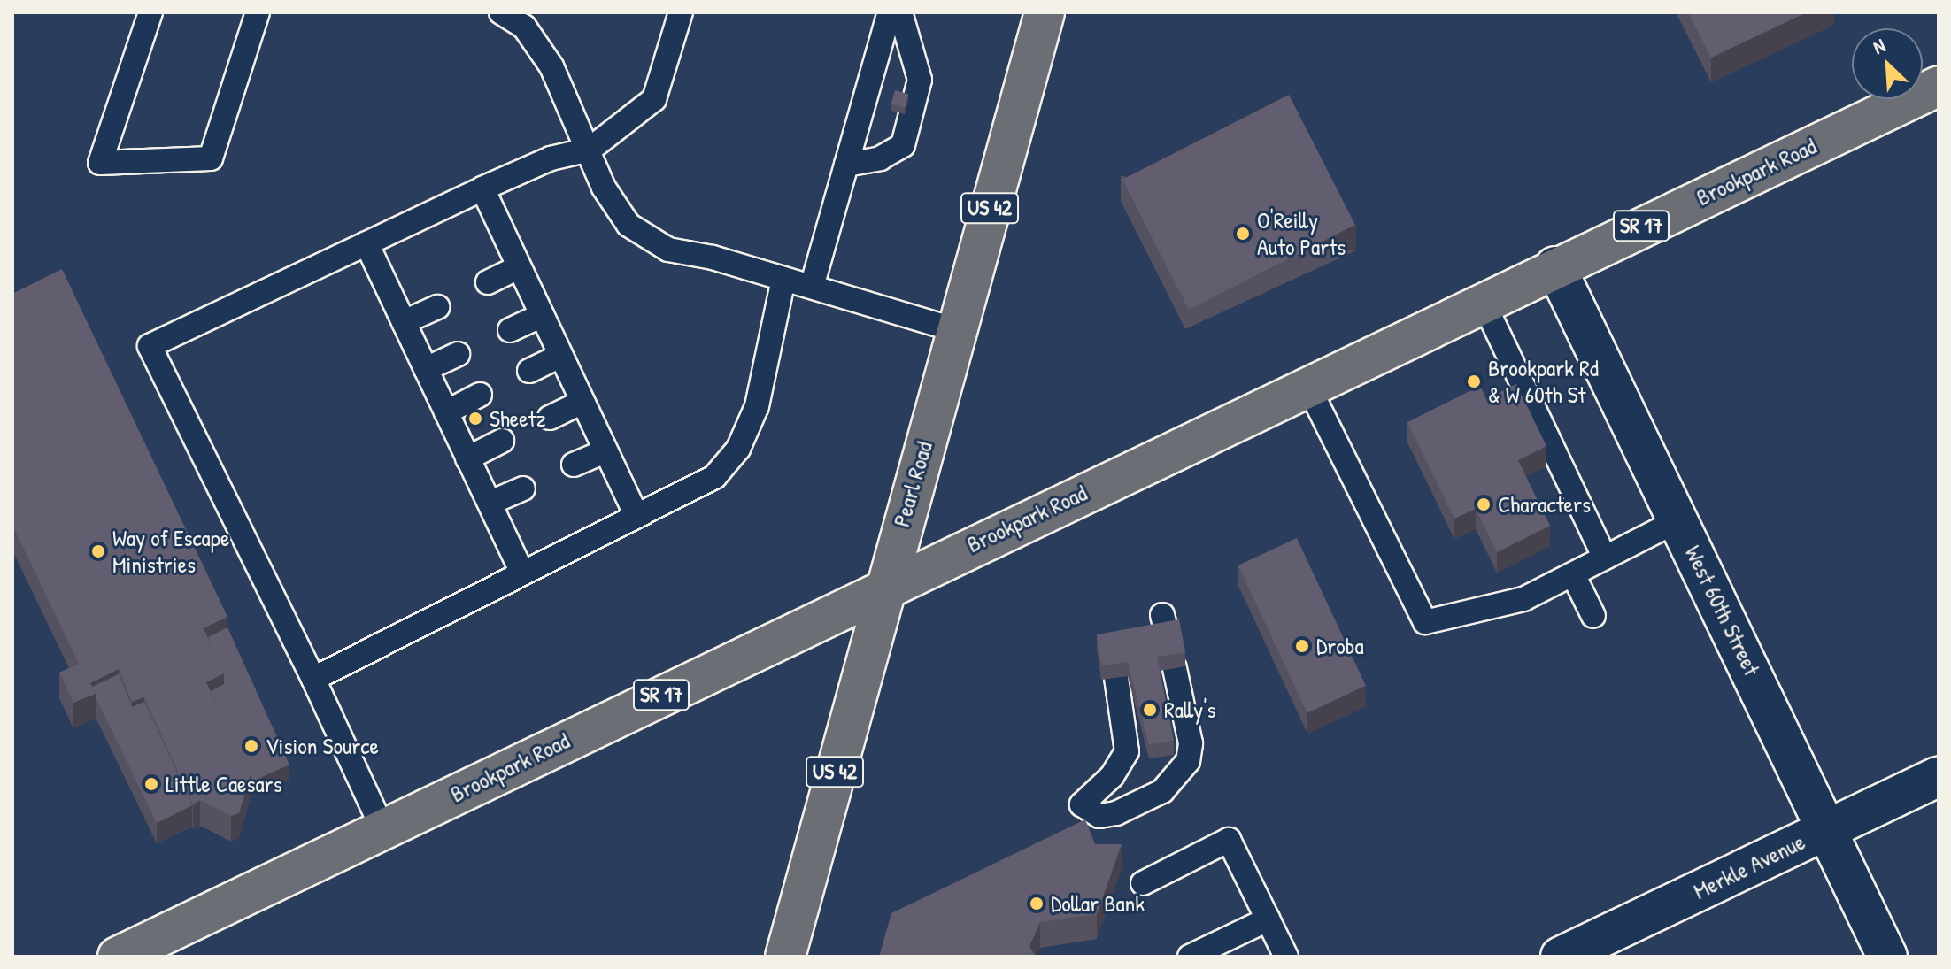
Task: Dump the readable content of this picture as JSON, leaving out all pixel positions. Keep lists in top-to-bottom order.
{
  "streets": {
    "main road": [
      "Brookpark Road",
      "US 42",
      "SR 17",
      "Pearl Road"
    ],
    "street": ["West 60th Street", "Merkle Avenue"]
  },
  "crossings": [
    ["Brookpark Road", "Pearl Road"],
    ["Brookpark Road", "West 60th Street"],
    ["West 60th Street", "Merkle Avenue"]
  ],
  "places": [
    "O'Reilly Auto Parts",
    "Brookpark Rd & W 60th St",
    "Sheetz",
    "Characters",
    "Way of Escape Ministries",
    "Droba",
    "Rally's",
    "Vision Source",
    "Little Caesars",
    "Dollar Bank"
  ],
  "north": "top left"
}
